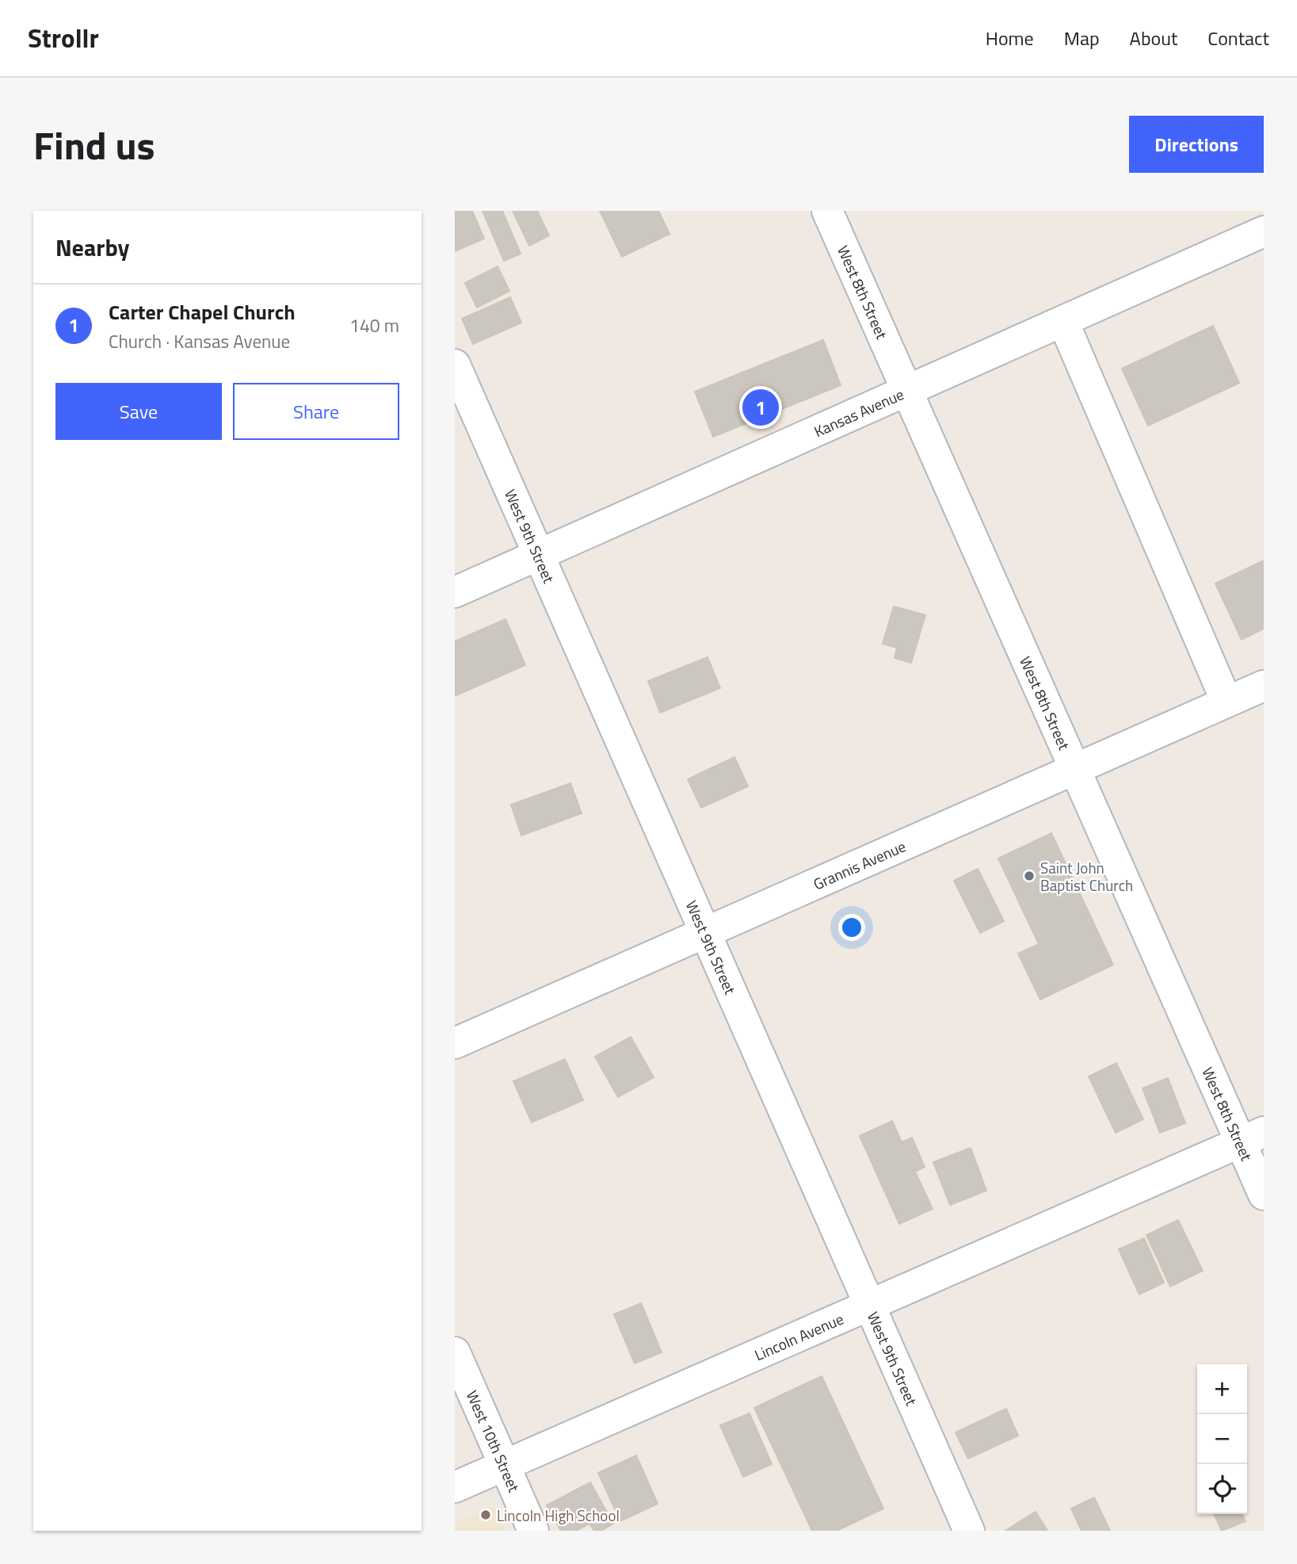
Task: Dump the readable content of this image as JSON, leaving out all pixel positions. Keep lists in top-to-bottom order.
{
  "streets": {
    "street": [
      "West 8th Street",
      "Kansas Avenue",
      "West 9th Street",
      "Grannis Avenue",
      "Lincoln Avenue",
      "West 10th Street"
    ]
  },
  "crossings": [
    ["West 8th Street", "Kansas Avenue"],
    ["West 8th Street", "Grannis Avenue"],
    ["West 8th Street", "Lincoln Avenue"],
    ["Kansas Avenue", "West 9th Street"],
    ["West 9th Street", "Grannis Avenue"],
    ["West 9th Street", "Lincoln Avenue"],
    ["Lincoln Avenue", "West 10th Street"]
  ],
  "places": ["Saint John Baptist Church", "Lincoln High School"],
  "page": {
    "header": "Strollr",
    "nav": [
      "Home",
      "Map",
      "About",
      "Contact"
    ],
    "title": "Find us",
    "buttons": [
      "Directions",
      ["Save", "Share"]
    ],
    "heading": "Nearby",
    "list": [
      {
        "mark": "1",
        "name": "Carter Chapel Church",
        "note": "Church · Kansas Avenue",
        "value": "140 m"
      }
    ],
    "pins": "1",
    "map_buttons": ["+", "−"]
  }
}
